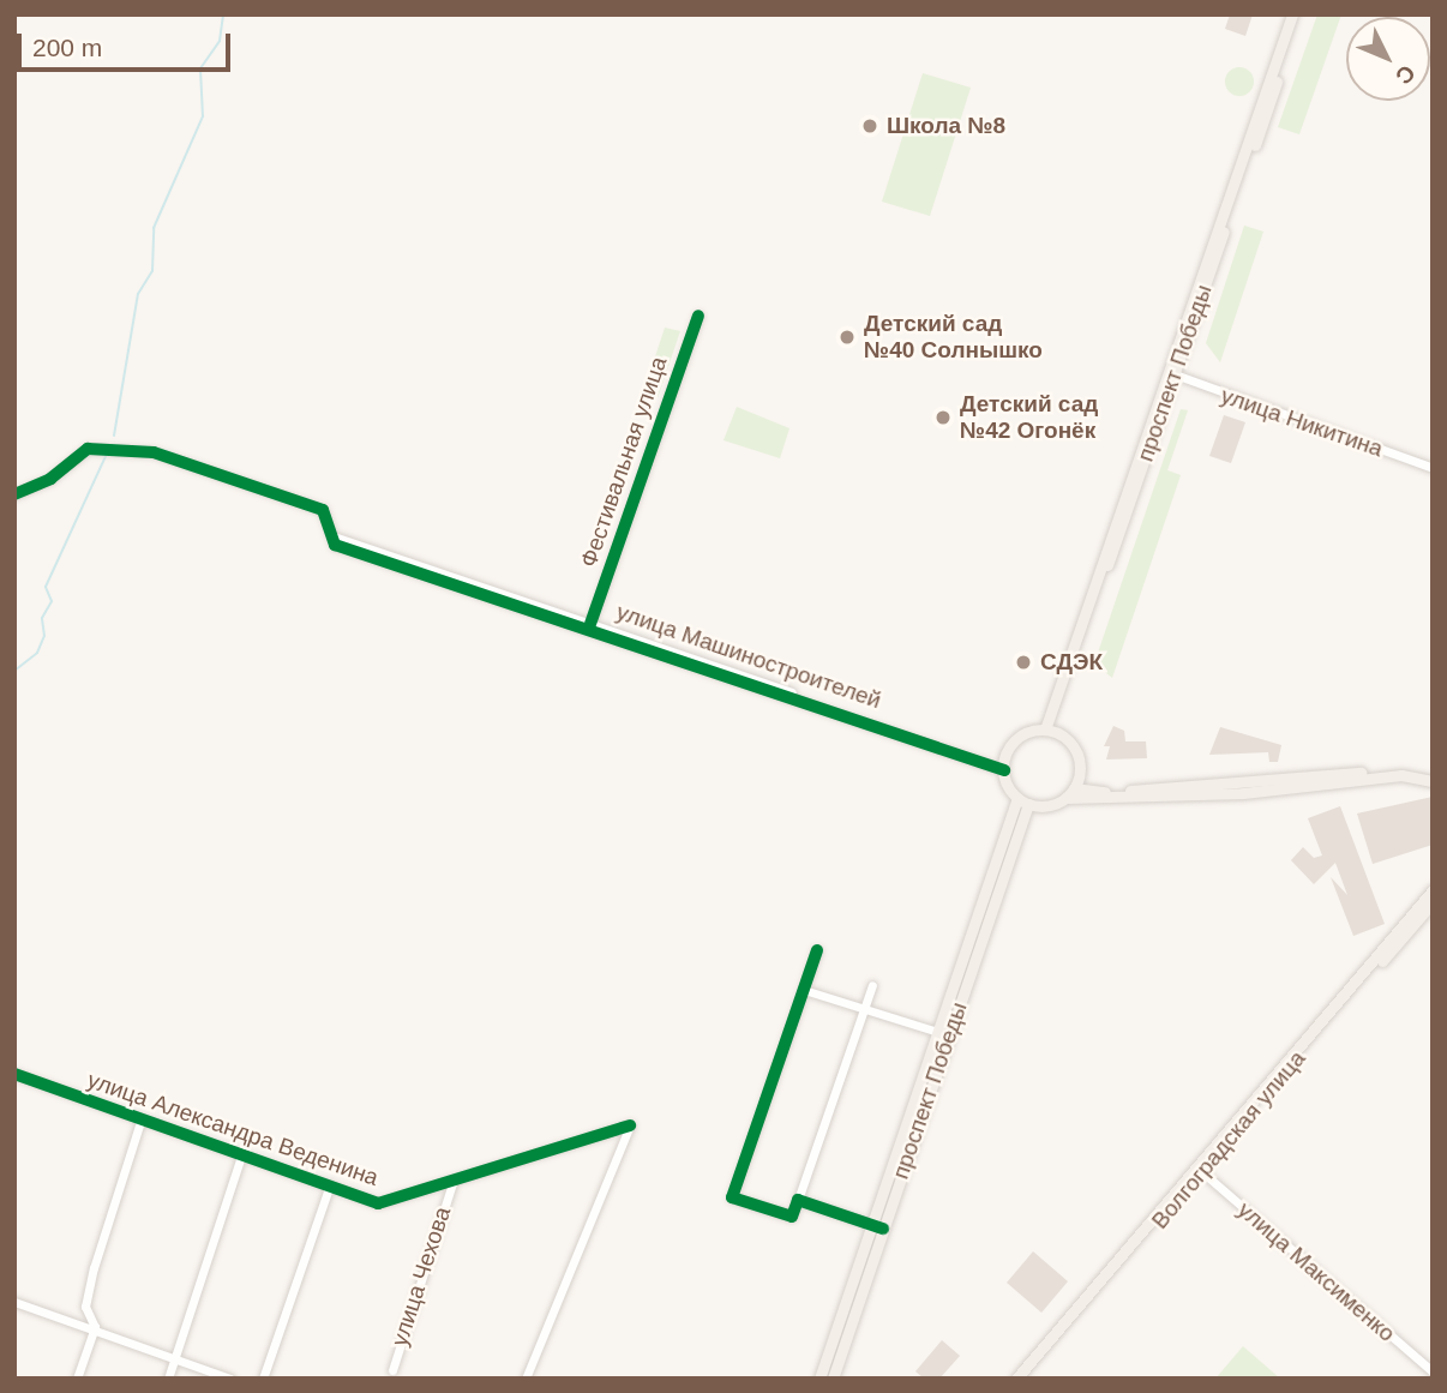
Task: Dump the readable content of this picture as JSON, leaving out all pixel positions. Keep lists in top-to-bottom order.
{
  "streets": {
    "main road": ["проспект Победы", "Волгоградская улица"],
    "street": [
      "улица Никитина",
      "Фестивальная улица",
      "улица Машиностроителей",
      "улица Александра Веденина",
      "улица Максименко",
      "улица Чехова"
    ]
  },
  "crossings": [
    ["проспект Победы", "улица Никитина"],
    ["проспект Победы", "улица Машиностроителей"],
    ["Фестивальная улица", "улица Машиностроителей"],
    ["улица Александра Веденина", "улица Чехова"],
    ["Волгоградская улица", "улица Максименко"]
  ],
  "places": [
    "Школа №8",
    "Детский сад №40 Солнышко",
    "Детский сад №42 Огонёк",
    "СДЭК"
  ],
  "scale_bar": "200 m",
  "north": "bottom right"
}
